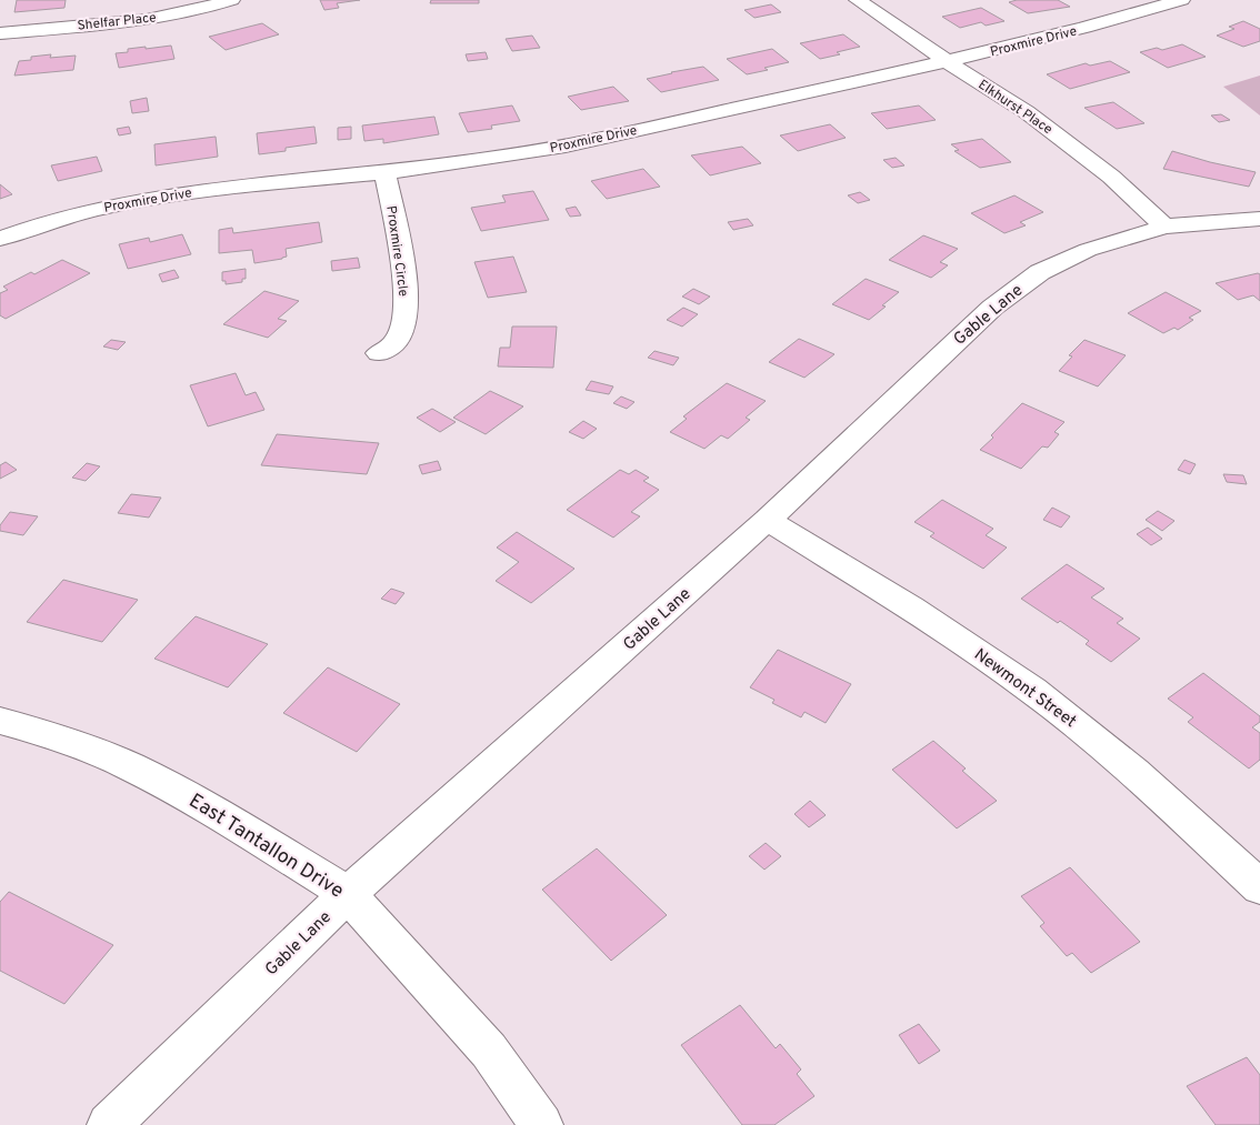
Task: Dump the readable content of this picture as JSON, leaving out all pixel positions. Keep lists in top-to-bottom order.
{
  "streets": {
    "street": [
      "Shelfar Place",
      "Proxmire Drive",
      "Elkhurst Place",
      "Proxmire Circle",
      "Gable Lane",
      "Newmont Street",
      "East Tantallon Drive"
    ]
  },
  "crossings": [
    ["Proxmire Drive", "Elkhurst Place"],
    ["Proxmire Drive", "Proxmire Circle"],
    ["Elkhurst Place", "Gable Lane"],
    ["Gable Lane", "Newmont Street"],
    ["Gable Lane", "East Tantallon Drive"]
  ]
}
